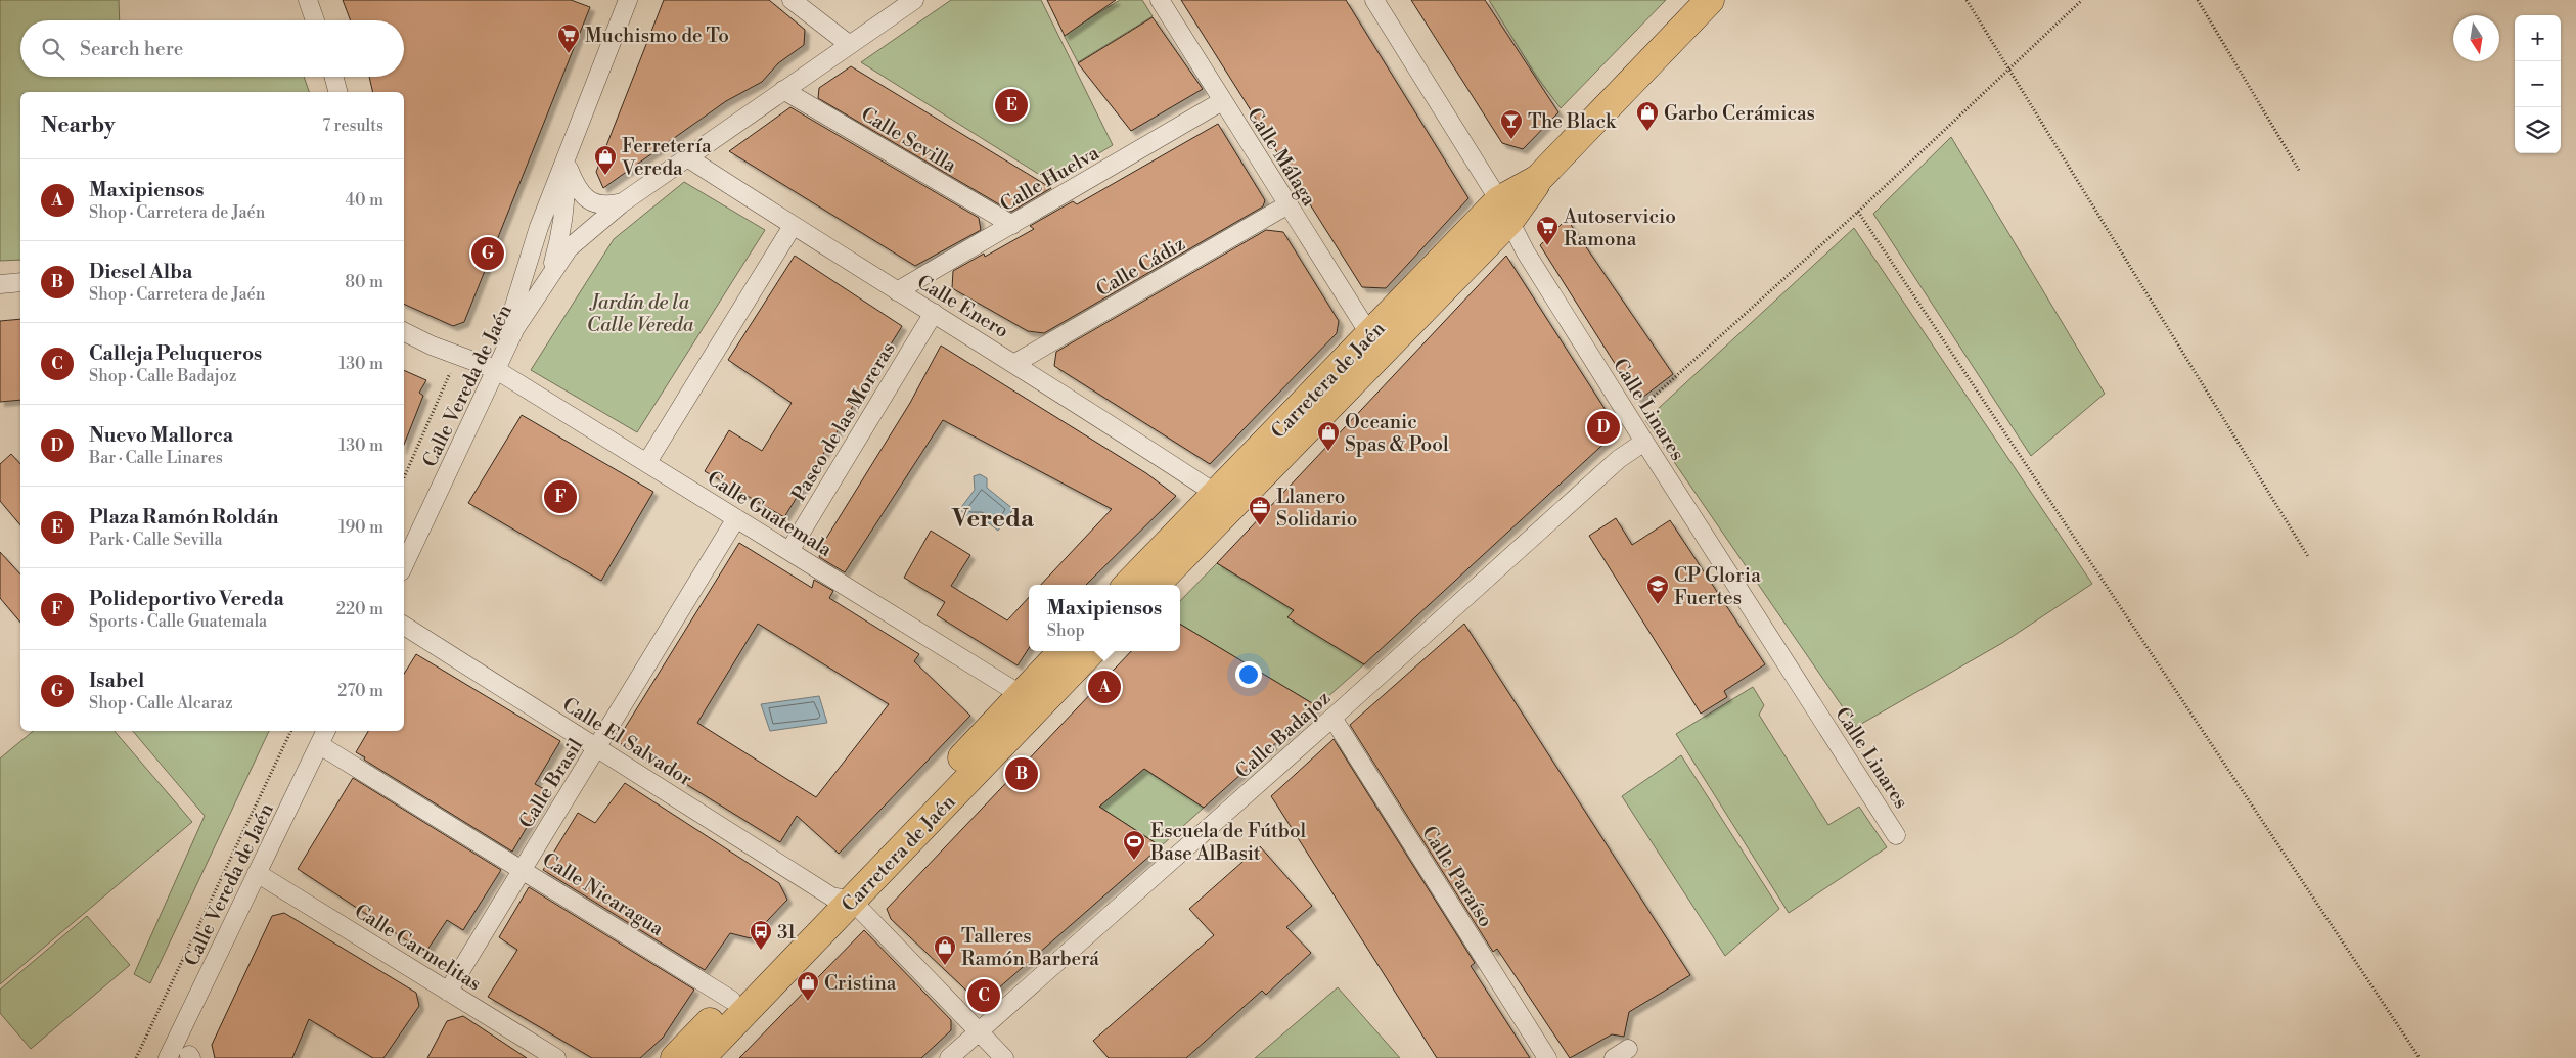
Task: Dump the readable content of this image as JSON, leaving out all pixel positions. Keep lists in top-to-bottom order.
{
  "streets": {
    "main road": ["Carretera de Jaén"],
    "street": [
      "Calle Sevilla",
      "Calle Málaga",
      "Calle Huelva",
      "Calle Cádiz",
      "Calle Enero",
      "Calle Vereda de Jaén",
      "Calle Linares",
      "Paseo de las Moreras",
      "Calle Guatemala",
      "Calle Badajoz",
      "Calle El Salvador",
      "Calle Brasil",
      "Calle Paraíso",
      "Calle Nicaragua",
      "Calle Carmelitas"
    ]
  },
  "crossings": [
    ["Calle Sevilla", "Calle Huelva"],
    ["Calle Sevilla", "Calle Vereda de Jaén"],
    ["Calle Málaga", "Calle Huelva"],
    ["Calle Málaga", "Calle Cádiz"],
    ["Calle Málaga", "Carretera de Jaén"],
    ["Calle Huelva", "Calle Enero"],
    ["Calle Cádiz", "Calle Enero"],
    ["Calle Enero", "Carretera de Jaén"],
    ["Calle Enero", "Calle Vereda de Jaén"],
    ["Calle Enero", "Paseo de las Moreras"],
    ["Carretera de Jaén", "Calle Linares"],
    ["Carretera de Jaén", "Calle Guatemala"],
    ["Carretera de Jaén", "Calle El Salvador"],
    ["Carretera de Jaén", "Calle Nicaragua"],
    ["Calle Vereda de Jaén", "Calle Guatemala"],
    ["Calle Vereda de Jaén", "Calle Nicaragua"],
    ["Calle Vereda de Jaén", "Calle Carmelitas"],
    ["Calle Linares", "Calle Badajoz"],
    ["Paseo de las Moreras", "Calle Guatemala"],
    ["Calle Guatemala", "Calle Brasil"],
    ["Calle Badajoz", "Calle El Salvador"],
    ["Calle Badajoz", "Calle Paraíso"],
    ["Calle El Salvador", "Calle Brasil"],
    ["Calle Brasil", "Calle Nicaragua"],
    ["Calle Brasil", "Calle Carmelitas"]
  ],
  "districts": ["Vereda"],
  "parks": ["Jardín de la Calle Vereda"],
  "places": {
    "supermarket": ["Muchismo de To", "Autoservicio Ramona"],
    "shop": [
      "Garbo Cerámicas",
      "Ferretería Vereda",
      "Oceanic Spas & Pool",
      "Talleres Ramón Barberá",
      "Cristina"
    ],
    "bar": ["The Black"],
    "office": ["Llanero Solidario"],
    "school or university": ["CP Gloria Fuertes"],
    "sports": ["Escuela de Fútbol Base AlBasit"],
    "bus stop": ["31"]
  },
  "north": "bottom",
  "page": {
    "map_buttons": ["+", "−"],
    "search": "Search here",
    "pins": [
      "E",
      "G",
      "D",
      "F",
      "A",
      "B",
      "C"
    ],
    "heading": ["Nearby", "7 results"],
    "list": [
      {
        "mark": "A",
        "name": "Maxipiensos",
        "note": "Shop · Carretera de Jaén",
        "value": "40 m"
      },
      {
        "mark": "B",
        "name": "Diesel Alba",
        "note": "Shop · Carretera de Jaén",
        "value": "80 m"
      },
      {
        "mark": "C",
        "name": "Calleja Peluqueros",
        "note": "Shop · Calle Badajoz",
        "value": "130 m"
      },
      {
        "mark": "D",
        "name": "Nuevo Mallorca",
        "note": "Bar · Calle Linares",
        "value": "130 m"
      },
      {
        "mark": "E",
        "name": "Plaza Ramón Roldán",
        "note": "Park · Calle Sevilla",
        "value": "190 m"
      },
      {
        "mark": "F",
        "name": "Polideportivo Vereda",
        "note": "Sports · Calle Guatemala",
        "value": "220 m"
      },
      {
        "mark": "G",
        "name": "Isabel",
        "note": "Shop · Calle Alcaraz",
        "value": "270 m"
      }
    ],
    "popup": ["Maxipiensos", "Shop"]
  }
}
